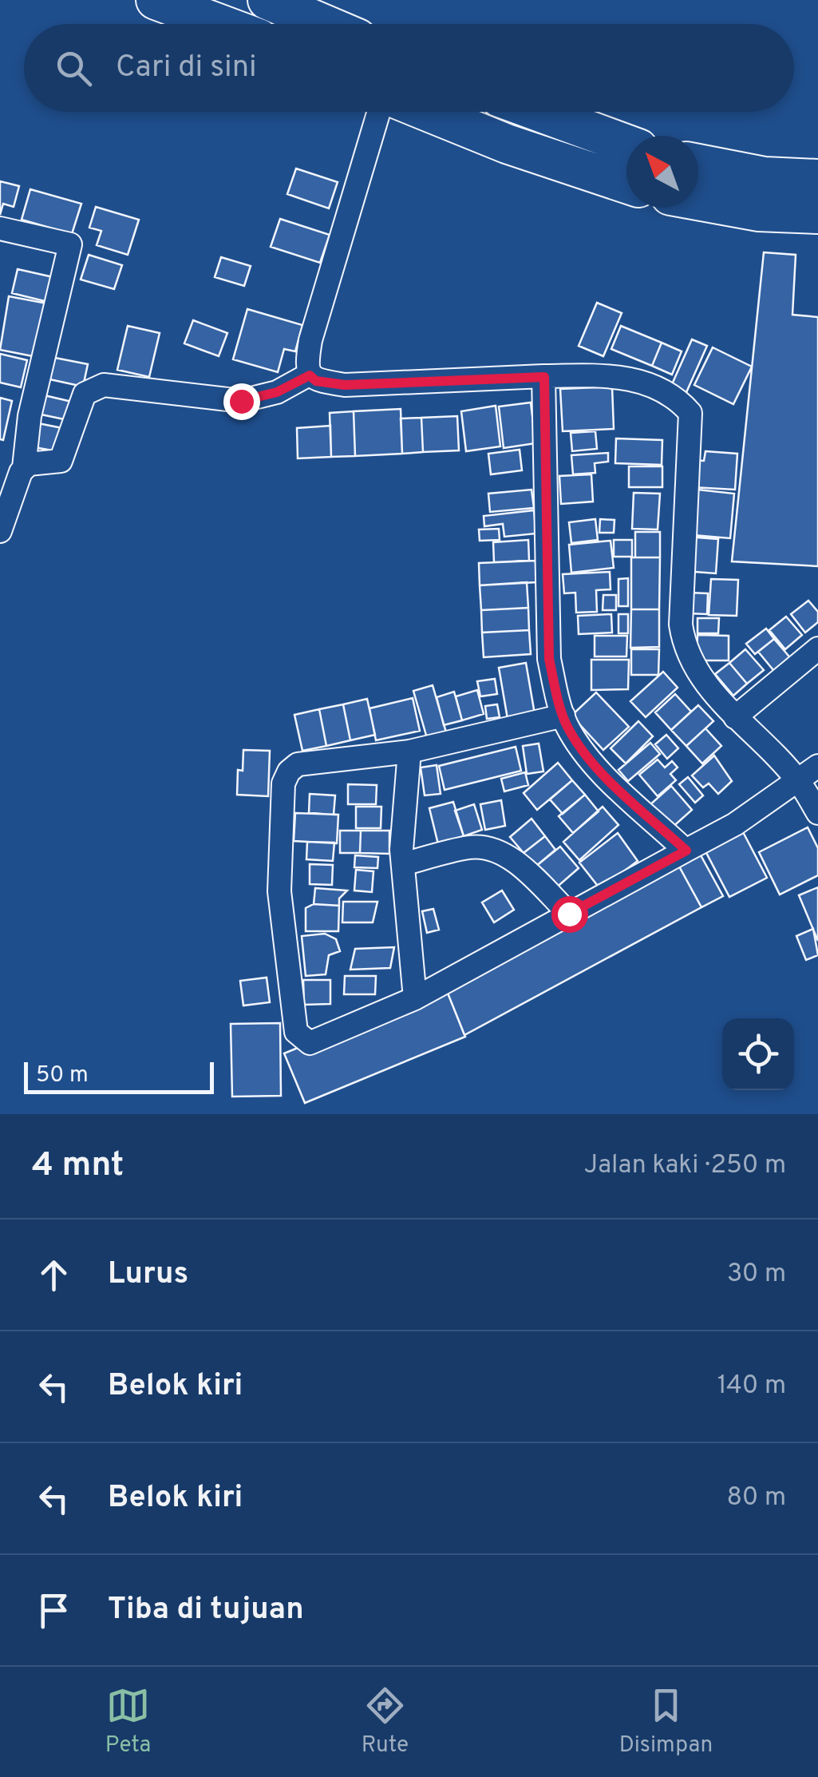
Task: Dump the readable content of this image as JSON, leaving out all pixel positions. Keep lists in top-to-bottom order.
{
  "scale_bar": "50 m",
  "north": "top left",
  "page": {
    "search": "Cari di sini",
    "scale": "50 m",
    "heading": ["4 mnt", "Jalan kaki · 250 m"],
    "list": [
      ["Lurus", "30 m"],
      ["Belok kiri", "140 m"],
      ["Belok kiri", "80 m"],
      "Tiba di tujuan"
    ],
    "nav": ["Peta", "Rute", "Disimpan"]
  }
}
